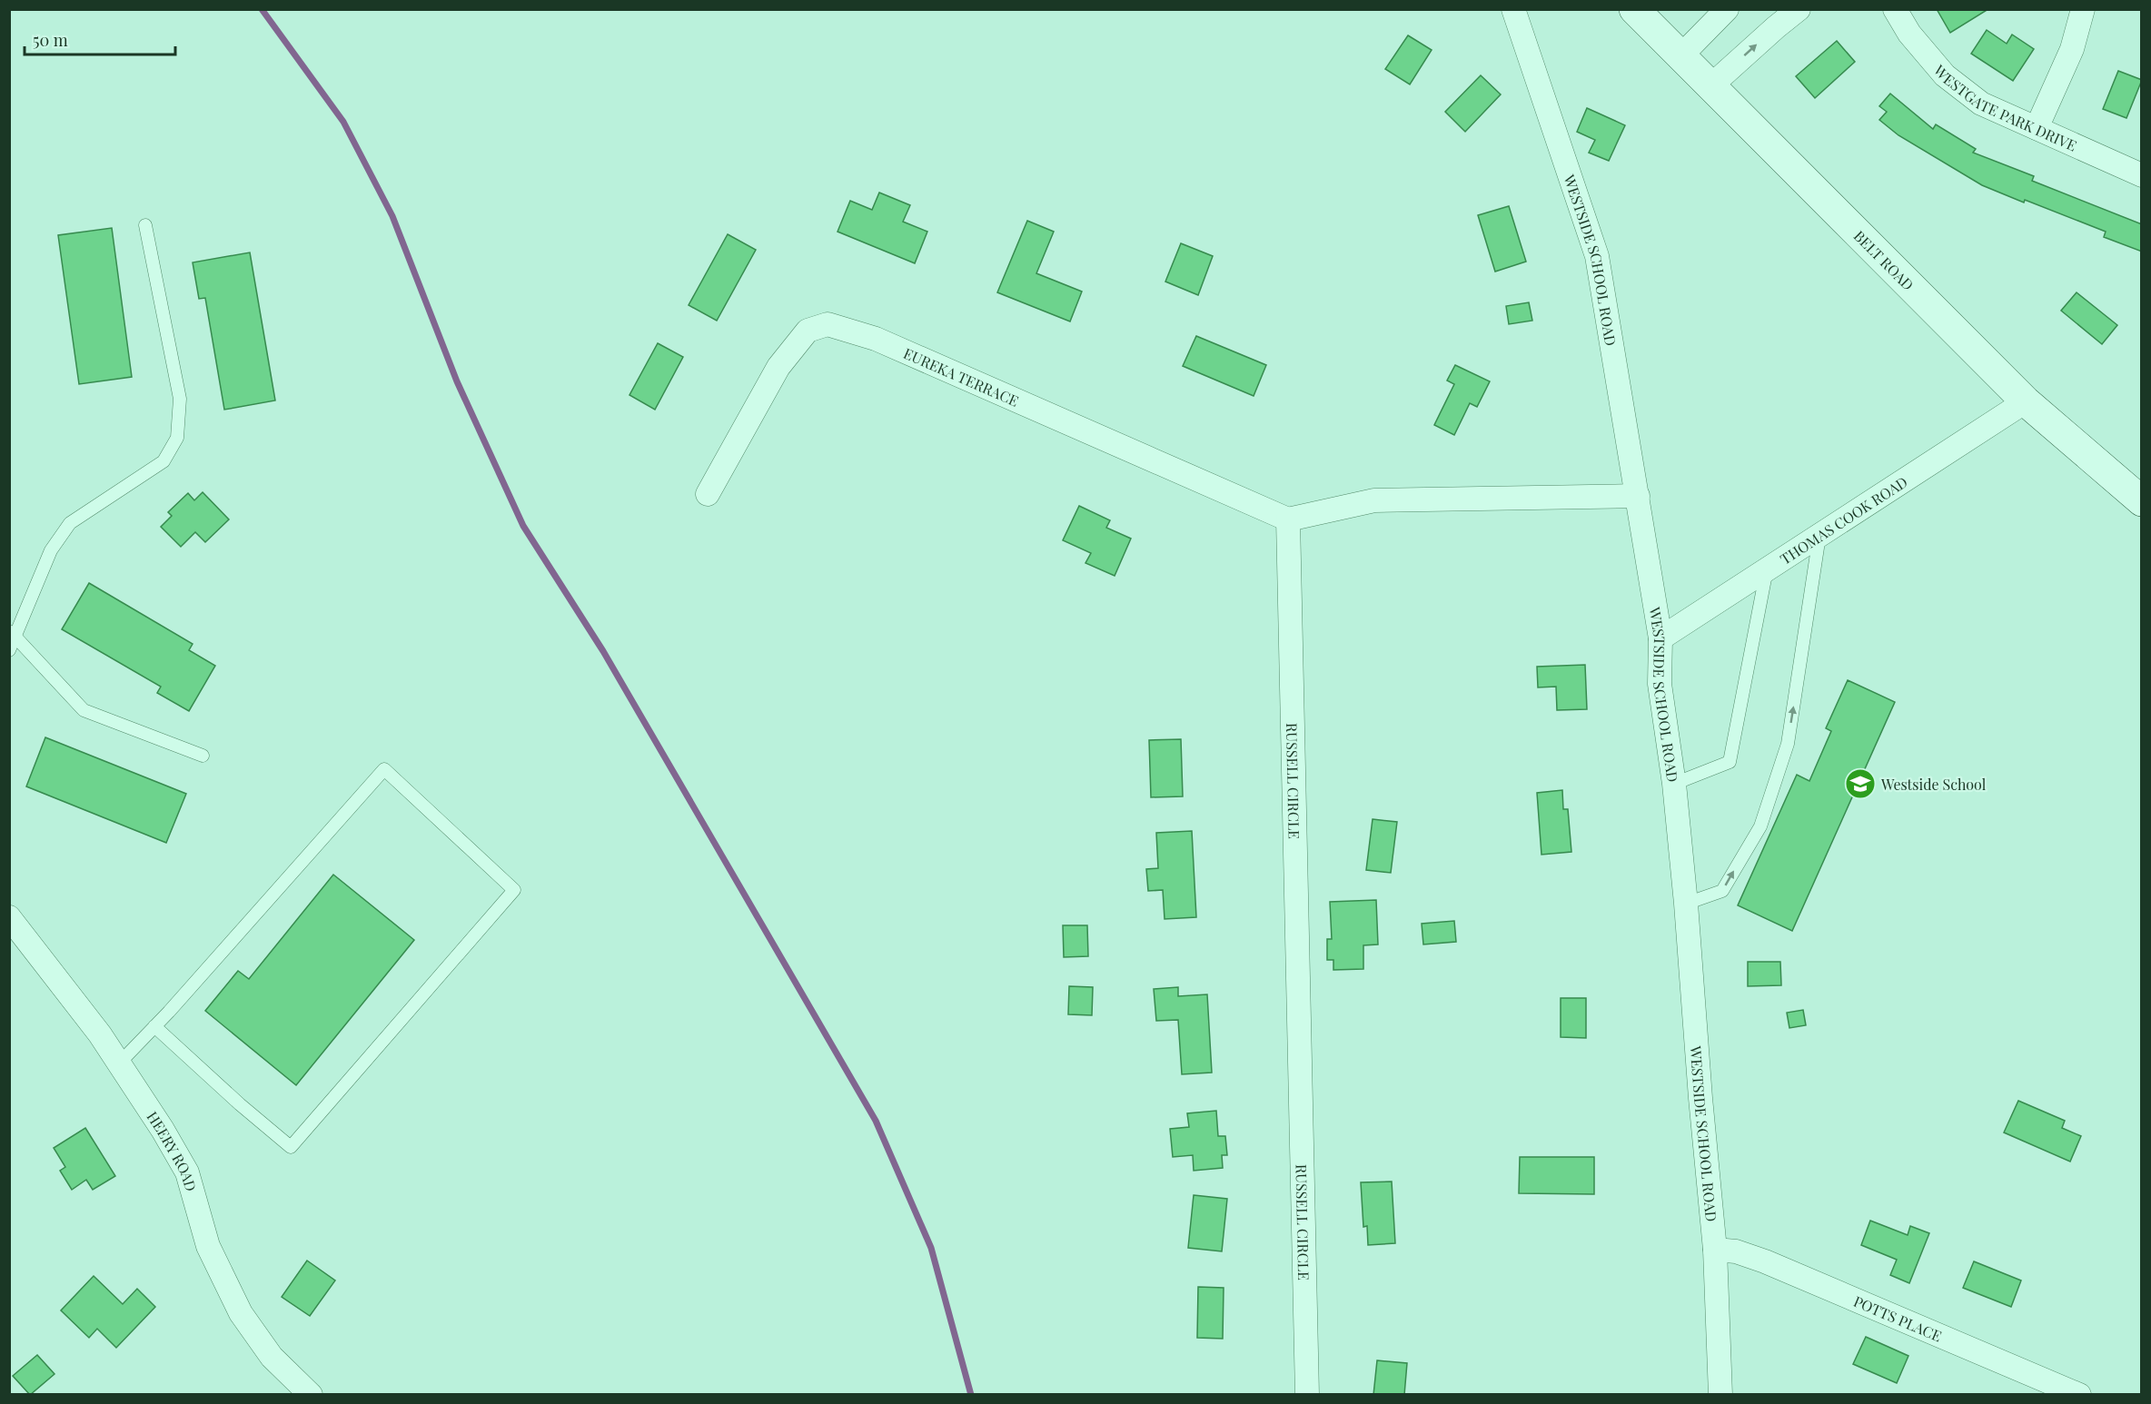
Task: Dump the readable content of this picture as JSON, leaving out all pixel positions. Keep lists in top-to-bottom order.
{
  "streets": {
    "street": [
      "WESTGATE PARK DRIVE",
      "WESTSIDE SCHOOL ROAD",
      "BELT ROAD",
      "EUREKA TERRACE",
      "THOMAS COOK ROAD",
      "RUSSELL CIRCLE",
      "HEERY ROAD",
      "POTTS PLACE"
    ]
  },
  "crossings": [
    ["WESTSIDE SCHOOL ROAD", "THOMAS COOK ROAD"],
    ["WESTSIDE SCHOOL ROAD", "POTTS PLACE"],
    ["BELT ROAD", "THOMAS COOK ROAD"],
    ["EUREKA TERRACE", "RUSSELL CIRCLE"]
  ],
  "places": {
    "school or university": ["Westside School"]
  },
  "scale_bar": "50 m"
}
